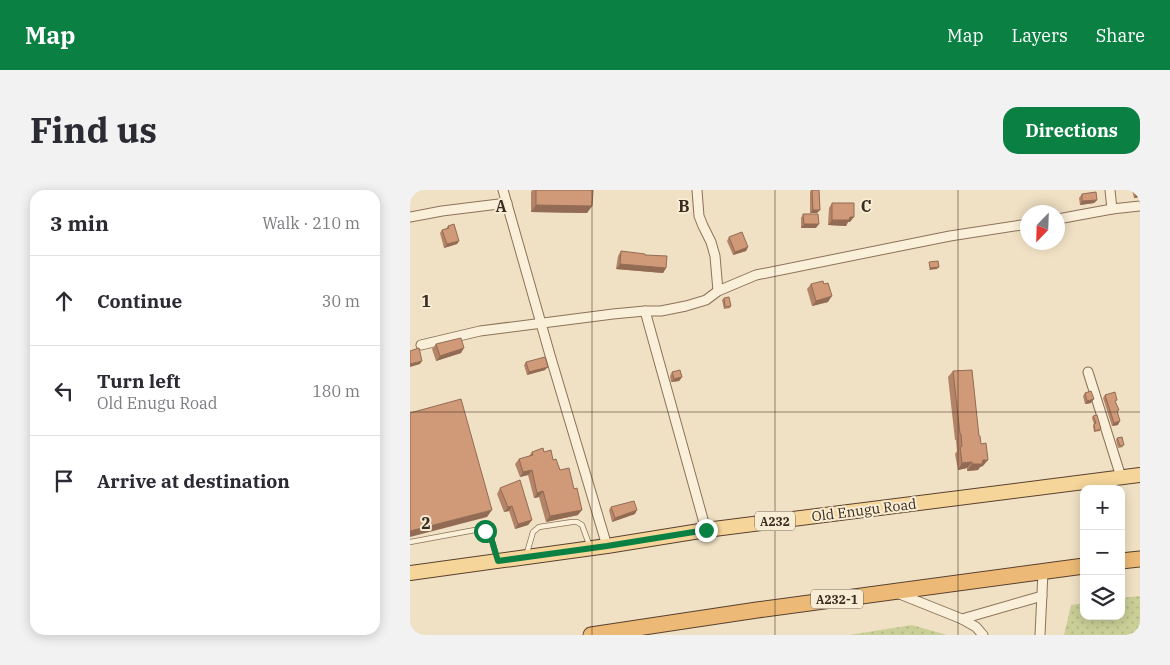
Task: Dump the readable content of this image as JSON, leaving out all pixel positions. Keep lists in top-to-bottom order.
{
  "streets": {
    "highway": ["A232-1"],
    "main road": ["Old Enugu Road", "A232"]
  },
  "north": "bottom left",
  "page": {
    "header": "Map",
    "nav": ["Map", "Layers", "Share"],
    "title": "Find us",
    "buttons": "Directions",
    "heading": ["3 min", "Walk · 210 m"],
    "list": [
      ["Continue", "30 m"],
      ["Turn left", "Old Enugu Road", "180 m"],
      "Arrive at destination"
    ],
    "map_buttons": ["+", "−"]
  },
  "grid": {
    "columns": ["A", "B", "C"],
    "rows": ["1", "2"]
  }
}
